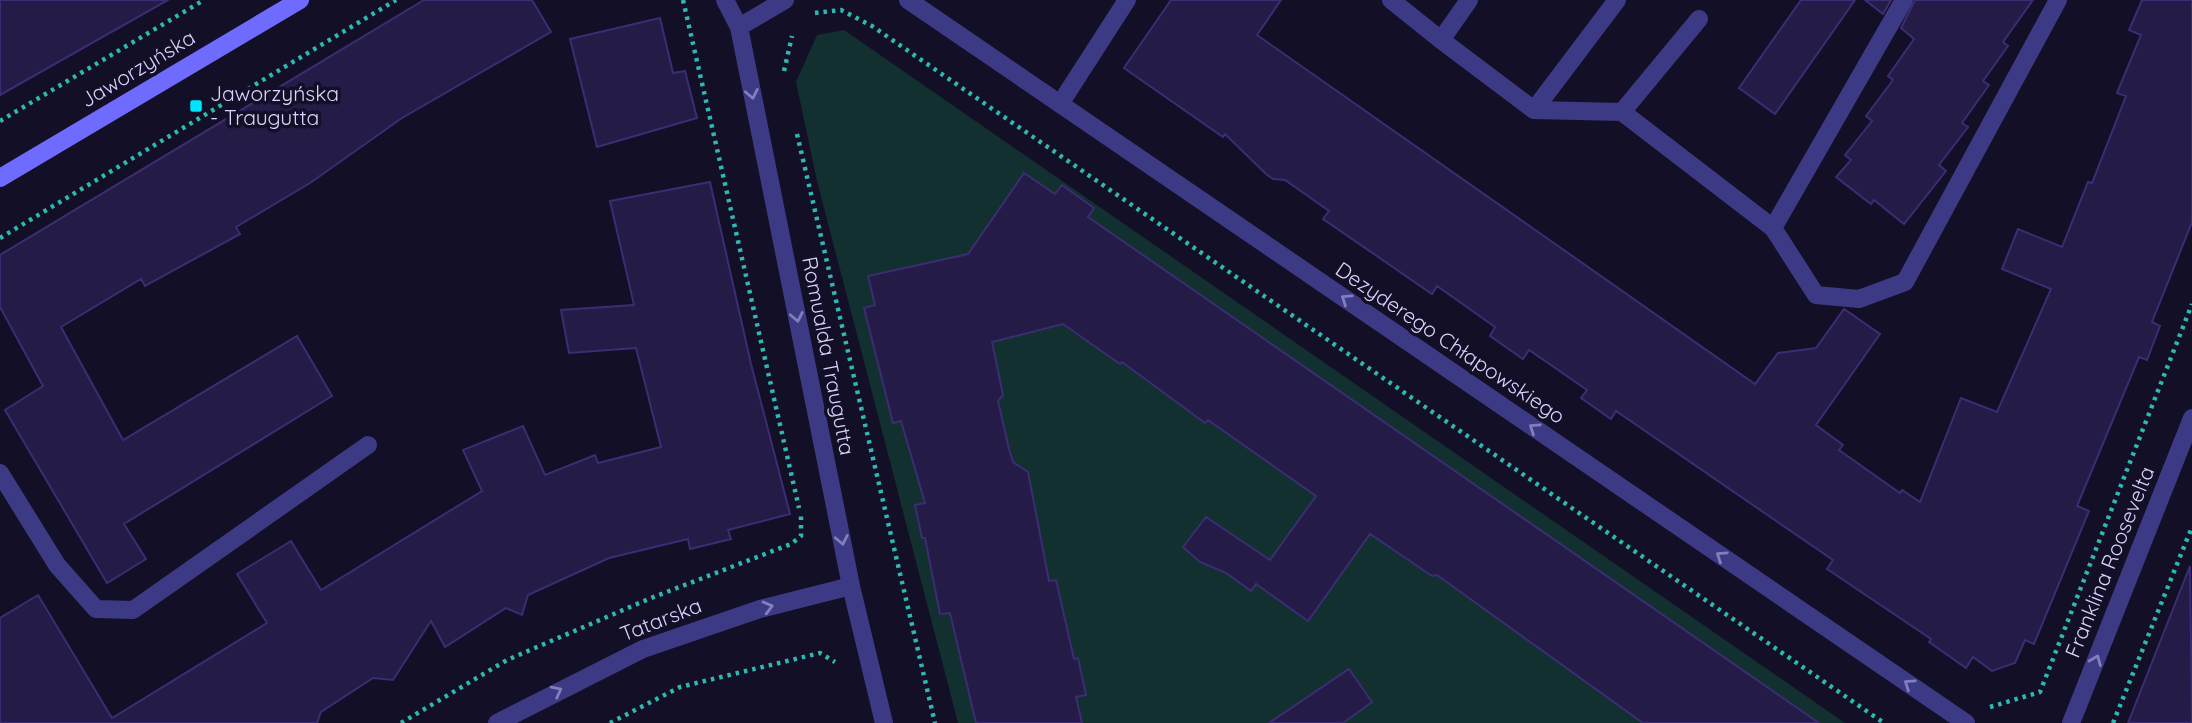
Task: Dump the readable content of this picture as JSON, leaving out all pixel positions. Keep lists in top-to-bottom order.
{
  "streets": {
    "street": [
      "Jaworzyńska",
      "Dezyderego Chłapowskiego",
      "Romualda Traugutta",
      "Franklina Roosevelta",
      "Tatarska"
    ]
  },
  "crossings": [
    ["Romualda Traugutta", "Tatarska"]
  ],
  "one_way": [
    "Dezyderego Chłapowskiego",
    "Romualda Traugutta",
    "Franklina Roosevelta",
    "Tatarska"
  ],
  "places": {
    "transit": ["Jaworzyńska - Traugutta"]
  }
}
